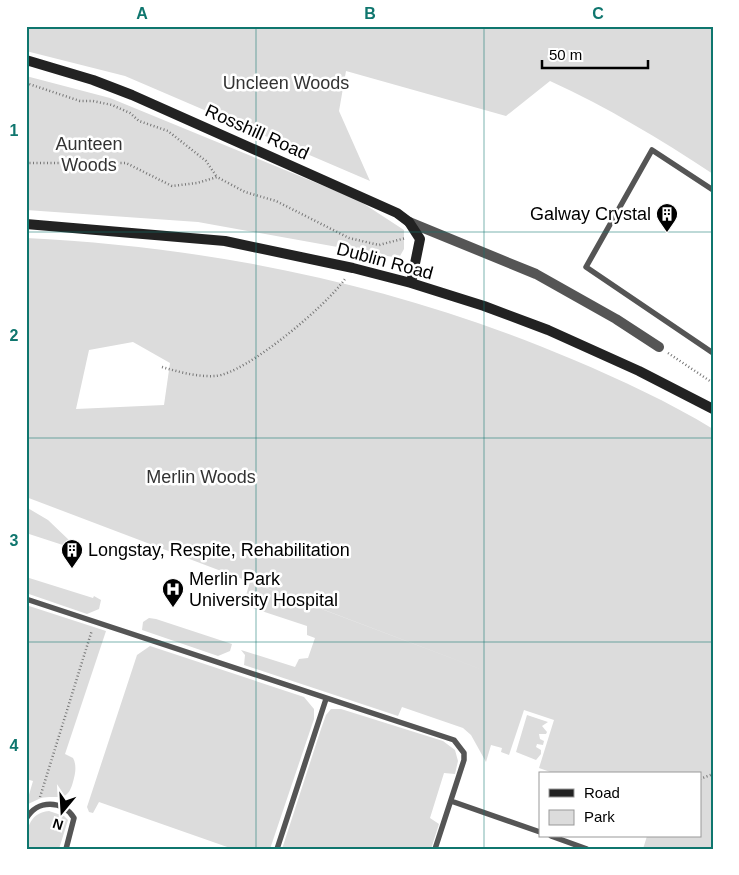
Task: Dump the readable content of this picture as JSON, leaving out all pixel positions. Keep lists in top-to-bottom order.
{
  "streets": {
    "main road": ["Rosshill Road", "Dublin Road"]
  },
  "parks": ["Uncleen Woods", "Aunteen Woods", "Merlin Woods"],
  "places": {
    "building": ["Galway Crystal", "Longstay, Respite, Rehabilitation"],
    "hospital": ["Merlin Park University Hospital"]
  },
  "legend": ["Road", "Park"],
  "scale_bar": "50 m",
  "north": "bottom",
  "grid": {
    "columns": ["A", "B", "C"],
    "rows": [
      "1",
      "2",
      "3",
      "4"
    ]
  }
}
